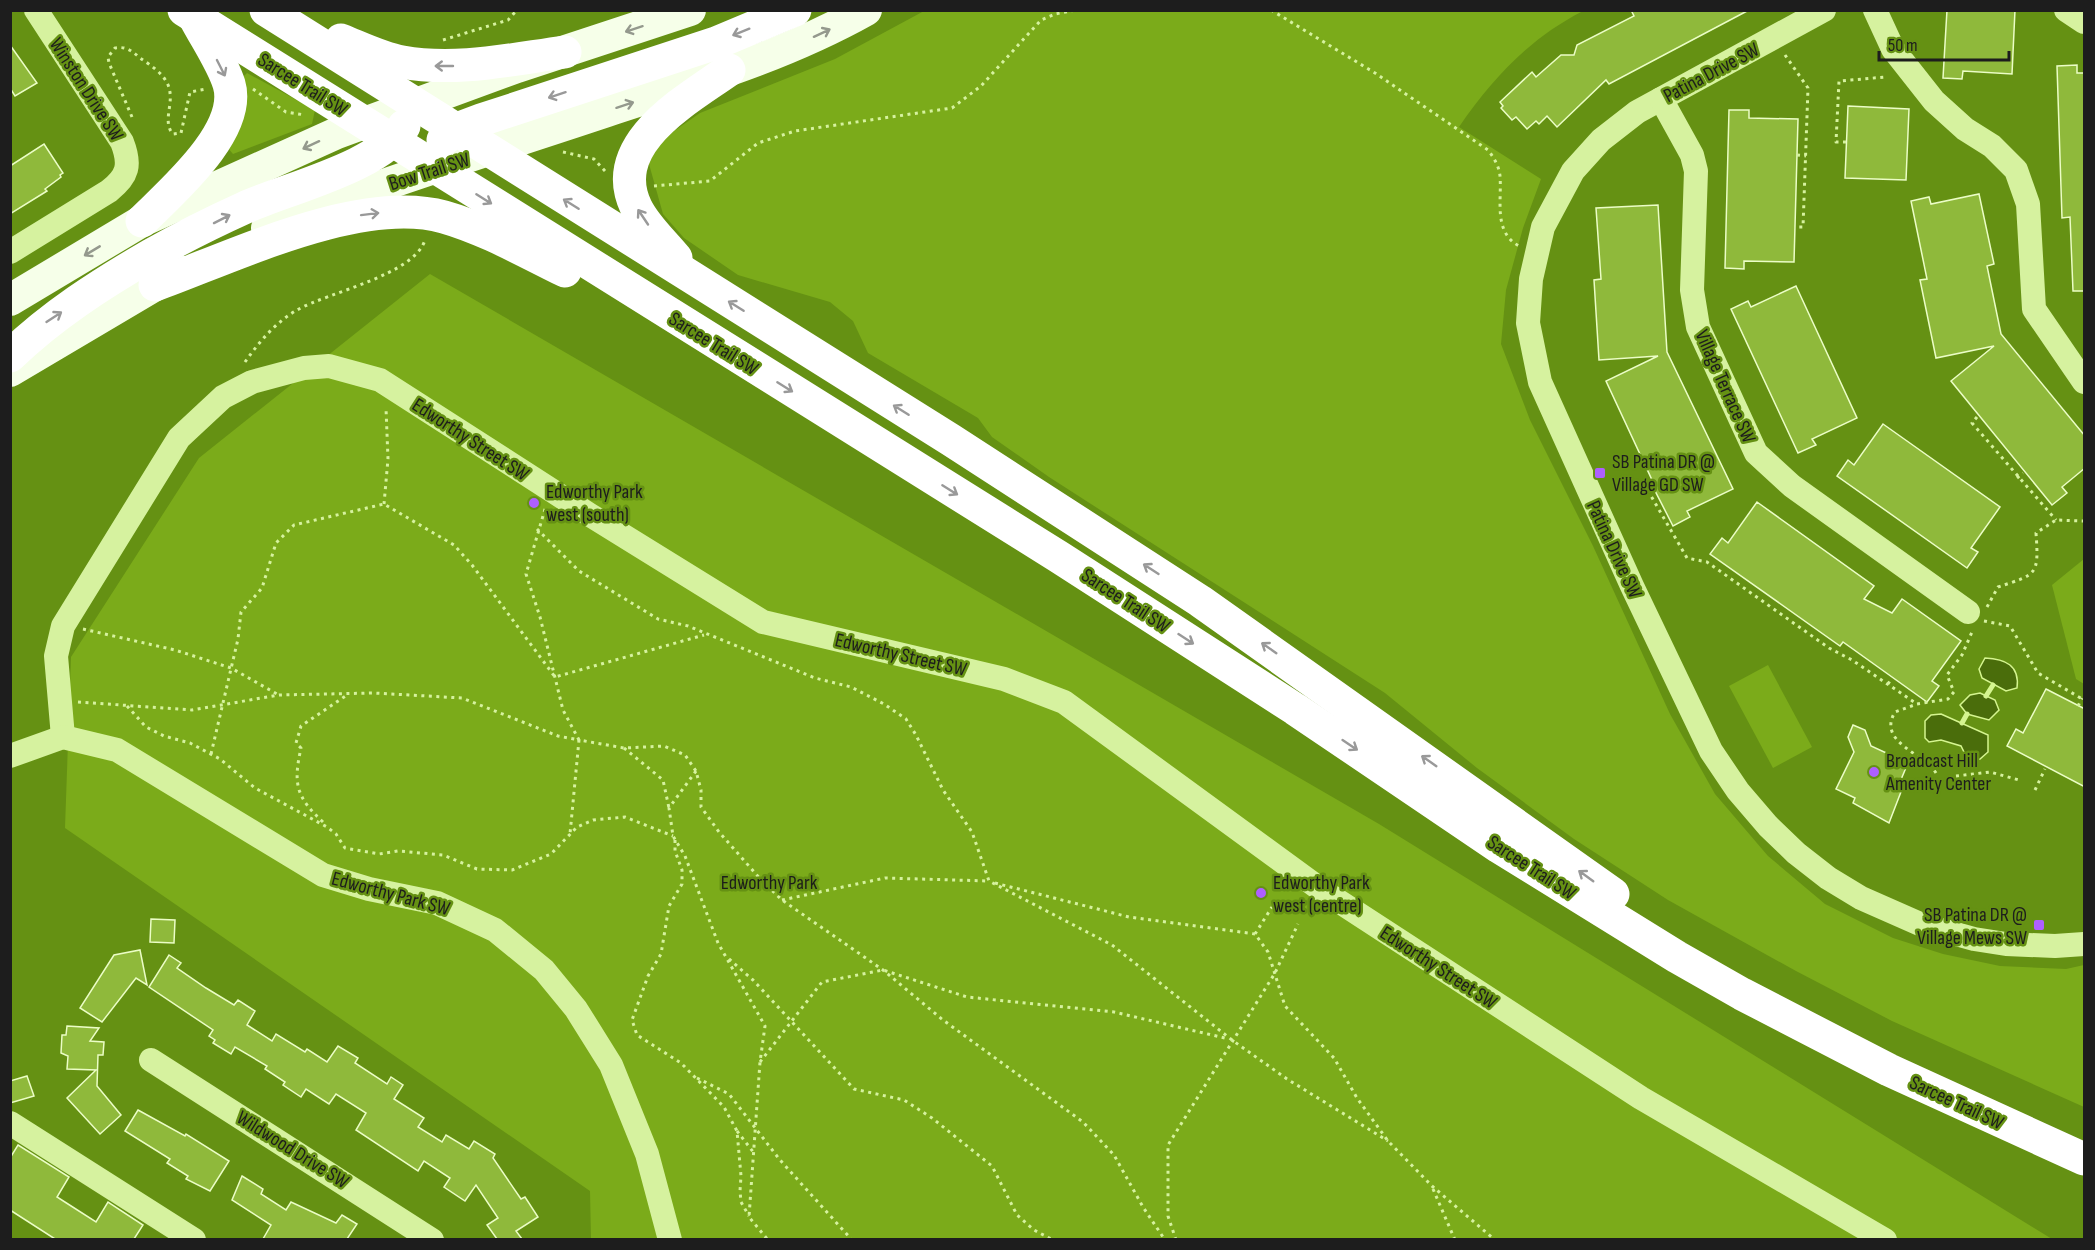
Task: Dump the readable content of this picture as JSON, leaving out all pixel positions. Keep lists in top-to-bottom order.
{
  "streets": {
    "highway": ["Sarcee Trail SW"],
    "main road": ["Bow Trail SW"],
    "street": [
      "Patina Drive SW",
      "Winston Drive SW",
      "Village Terrace SW",
      "Edworthy Street SW",
      "Edworthy Park SW",
      "Wildwood Drive SW"
    ]
  },
  "crossings": [
    ["Patina Drive SW", "Village Terrace SW"],
    ["Sarcee Trail SW", "Bow Trail SW"],
    ["Edworthy Street SW", "Edworthy Park SW"]
  ],
  "parks": ["Edworthy Park"],
  "places": {
    "transit": ["SB Patina DR @ Village GD SW", "SB Patina DR @ Village Mews SW"],
    "other": ["Edworthy Park west (south)", "Broadcast Hill Amenity Center", "Edworthy Park west (centre)"]
  },
  "scale_bar": "50 m"
}
